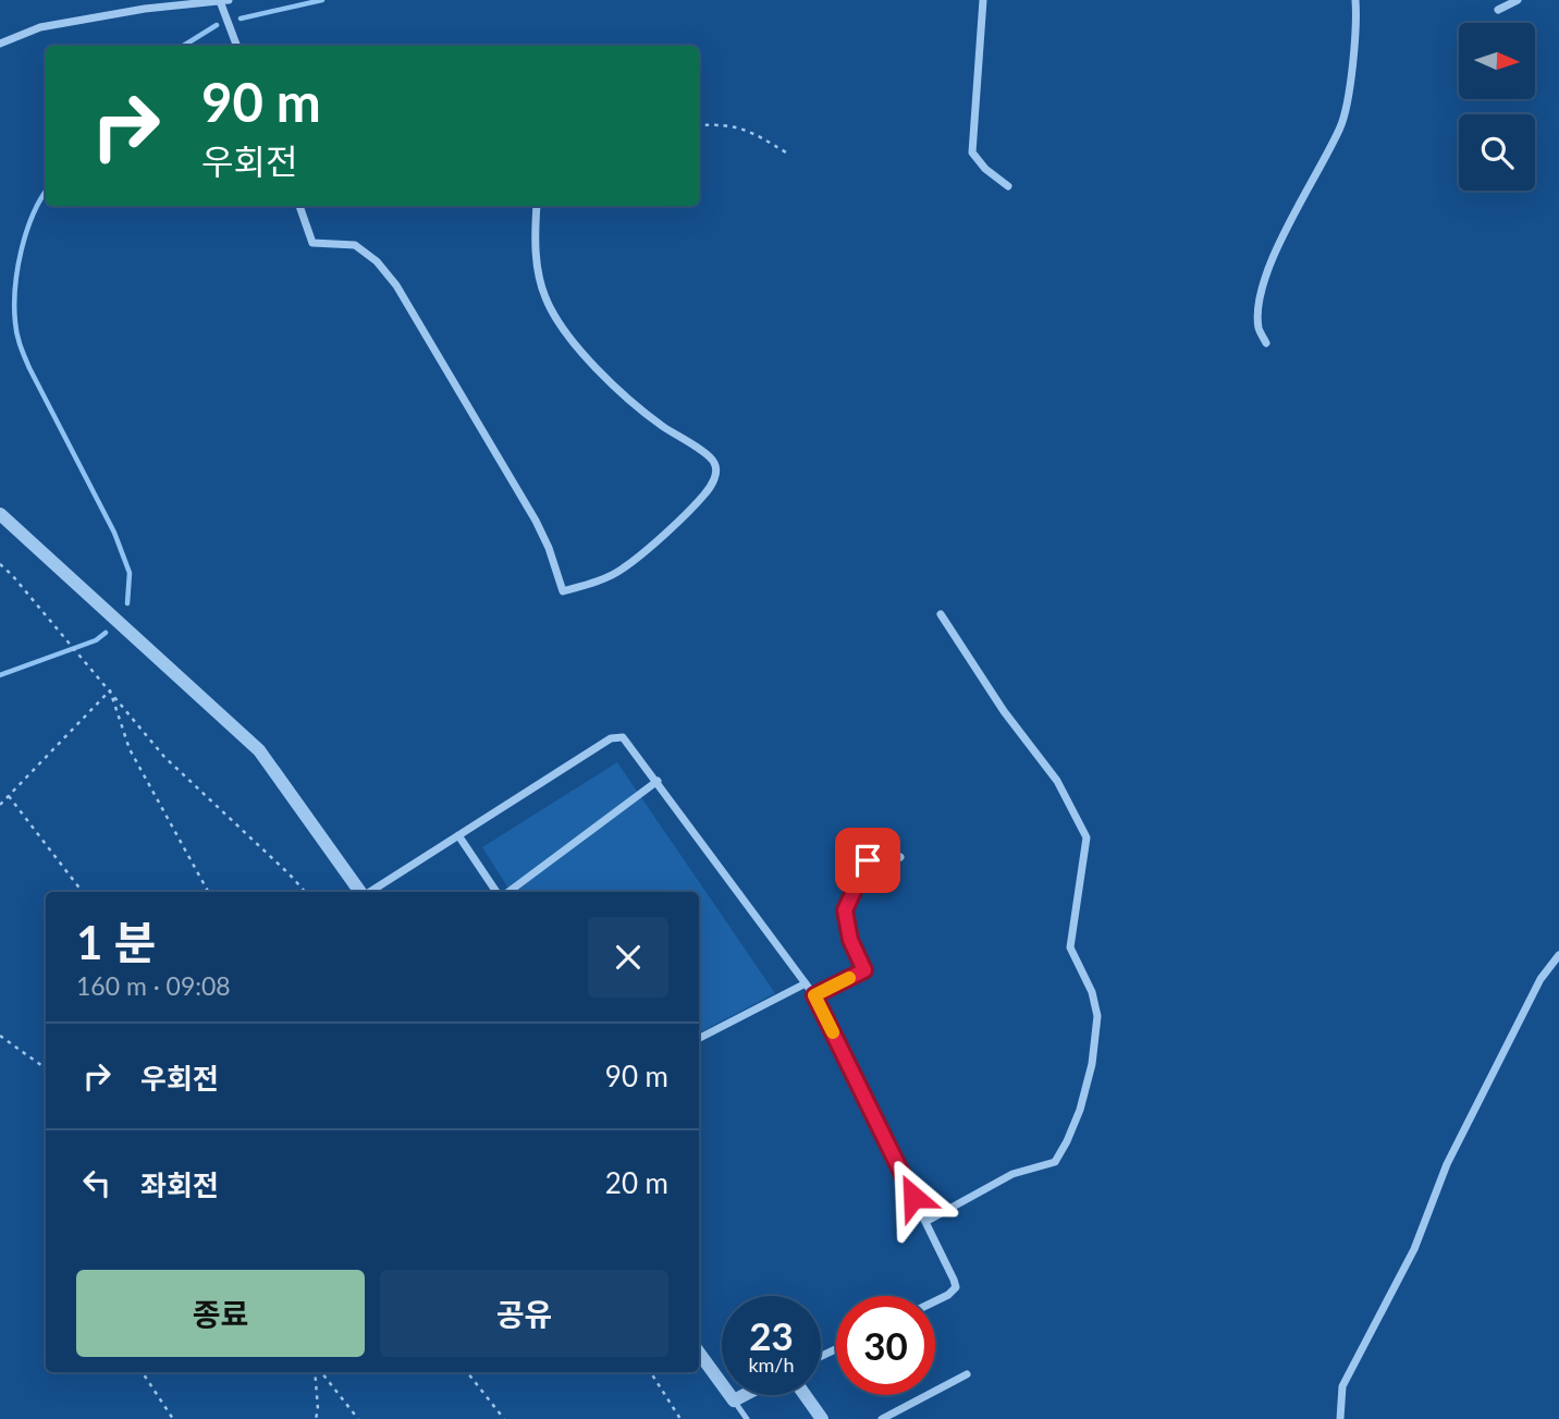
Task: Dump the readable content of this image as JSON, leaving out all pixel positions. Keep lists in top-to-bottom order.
{
  "north": "right",
  "page": {
    "turn": ["90 m", "우회전"],
    "heading": ["1 분", "160 m · 09:08"],
    "list": [
      {
        "name": "우회전",
        "value": "90 m"
      },
      {
        "name": "좌회전",
        "value": "20 m"
      }
    ],
    "buttons": ["종료", "공유"],
    "speed": "23 km/h",
    "limit": "30"
  }
}
